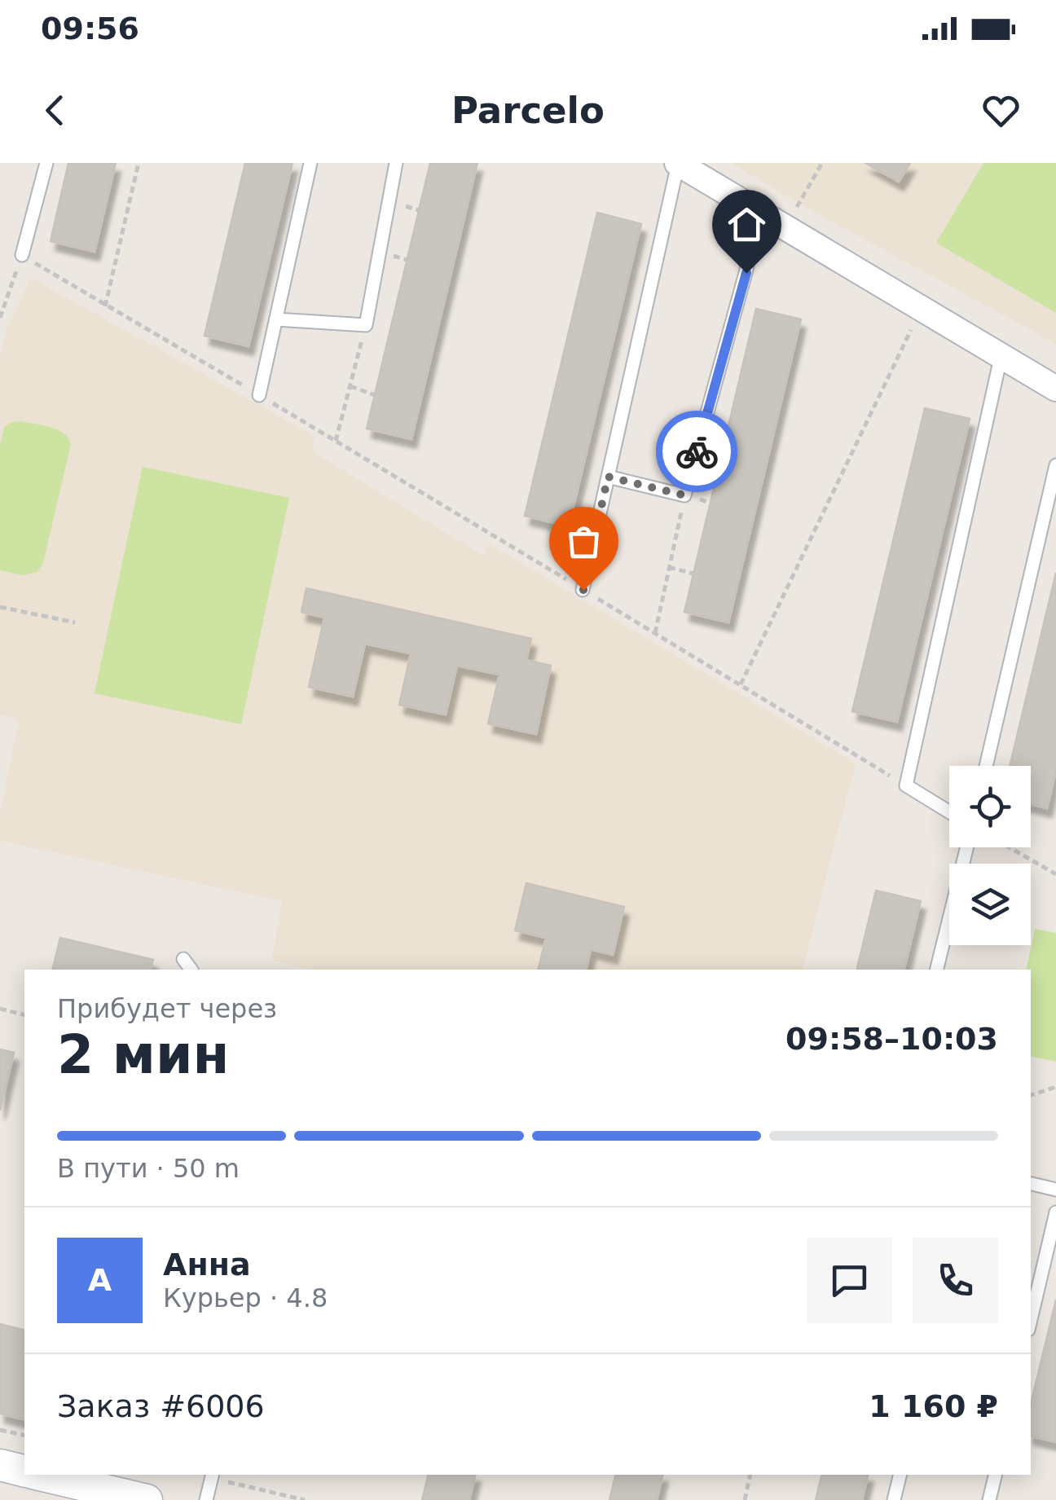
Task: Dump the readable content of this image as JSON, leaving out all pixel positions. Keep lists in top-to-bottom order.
{
  "page": {
    "status": "09:56",
    "header": "Parcelo",
    "heading": ["2 мин", "Прибудет через", "09:58–10:03"],
    "panel": [
      "Анна",
      "Курьер · 4.8",
      "Заказ #6006",
      "1 160 ₽"
    ],
    "bar": "В пути · 50 m",
    "round": "А"
  }
}
